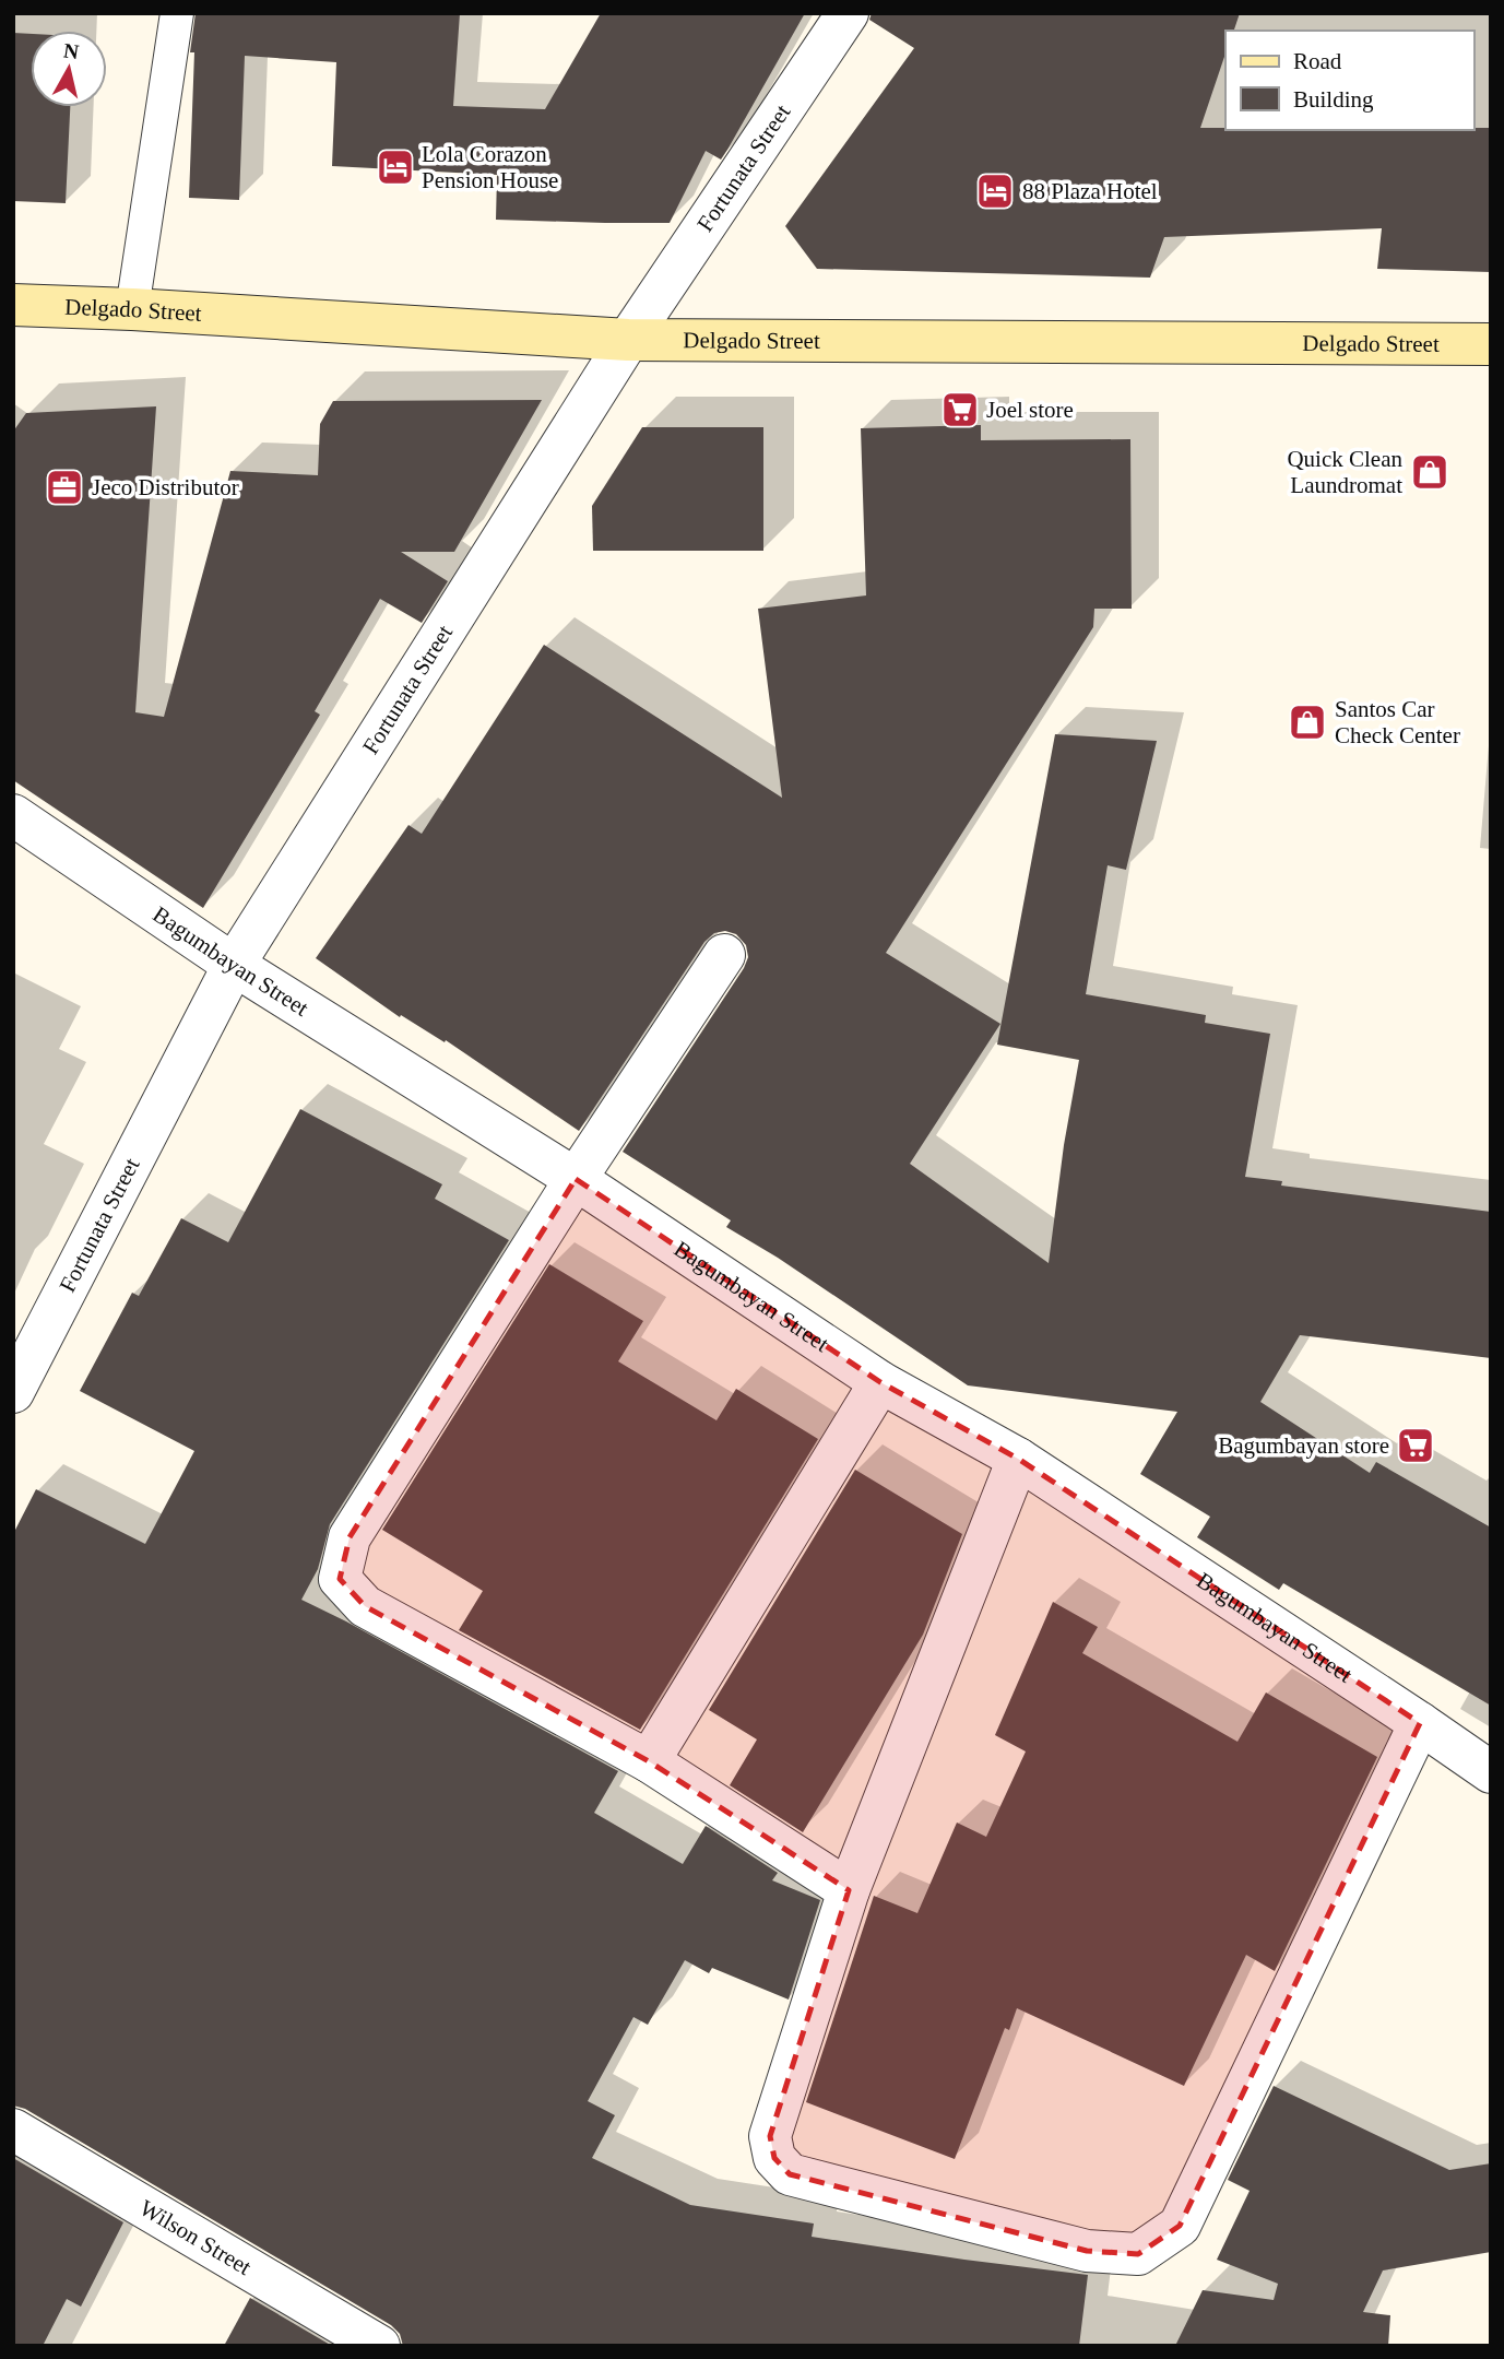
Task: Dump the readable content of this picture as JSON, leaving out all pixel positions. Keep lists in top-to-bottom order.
{
  "streets": {
    "street": [
      "Fortunata Street",
      "Delgado Street",
      "Bagumbayan Street",
      "Wilson Street"
    ]
  },
  "crossings": [
    ["Fortunata Street", "Delgado Street"],
    ["Fortunata Street", "Bagumbayan Street"]
  ],
  "places": {
    "hotel": ["Lola Corazon Pension House", "88 Plaza Hotel"],
    "supermarket": ["Joel store", "Bagumbayan store"],
    "shop": ["Quick Clean Laundromat", "Santos Car Check Center"],
    "office": ["Jeco Distributor"]
  },
  "legend": ["Road", "Building"],
  "north": "top"
}
